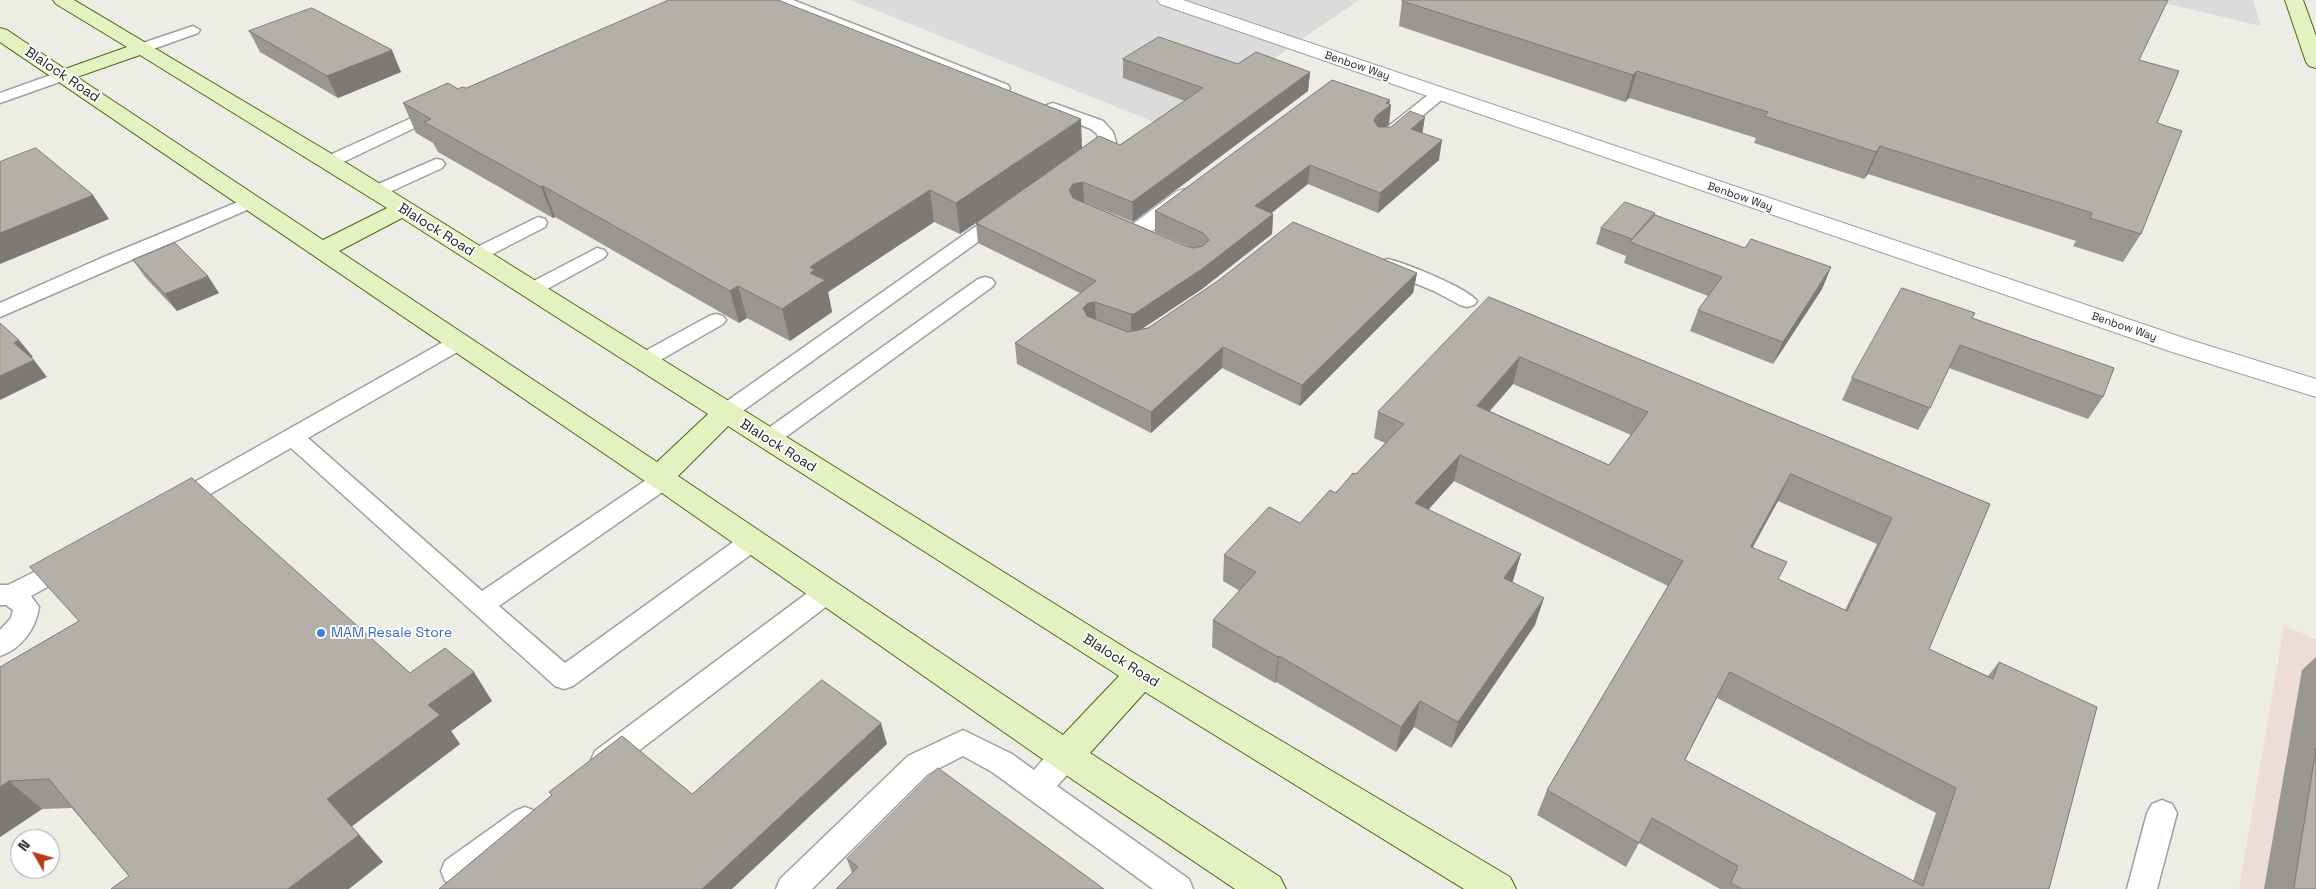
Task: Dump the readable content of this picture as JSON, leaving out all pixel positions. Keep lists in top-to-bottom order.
{
  "streets": {
    "main road": ["Blalock Road"],
    "street": ["Benbow Way"]
  },
  "places": ["MAM Resale Store"],
  "north": "top left"
}
